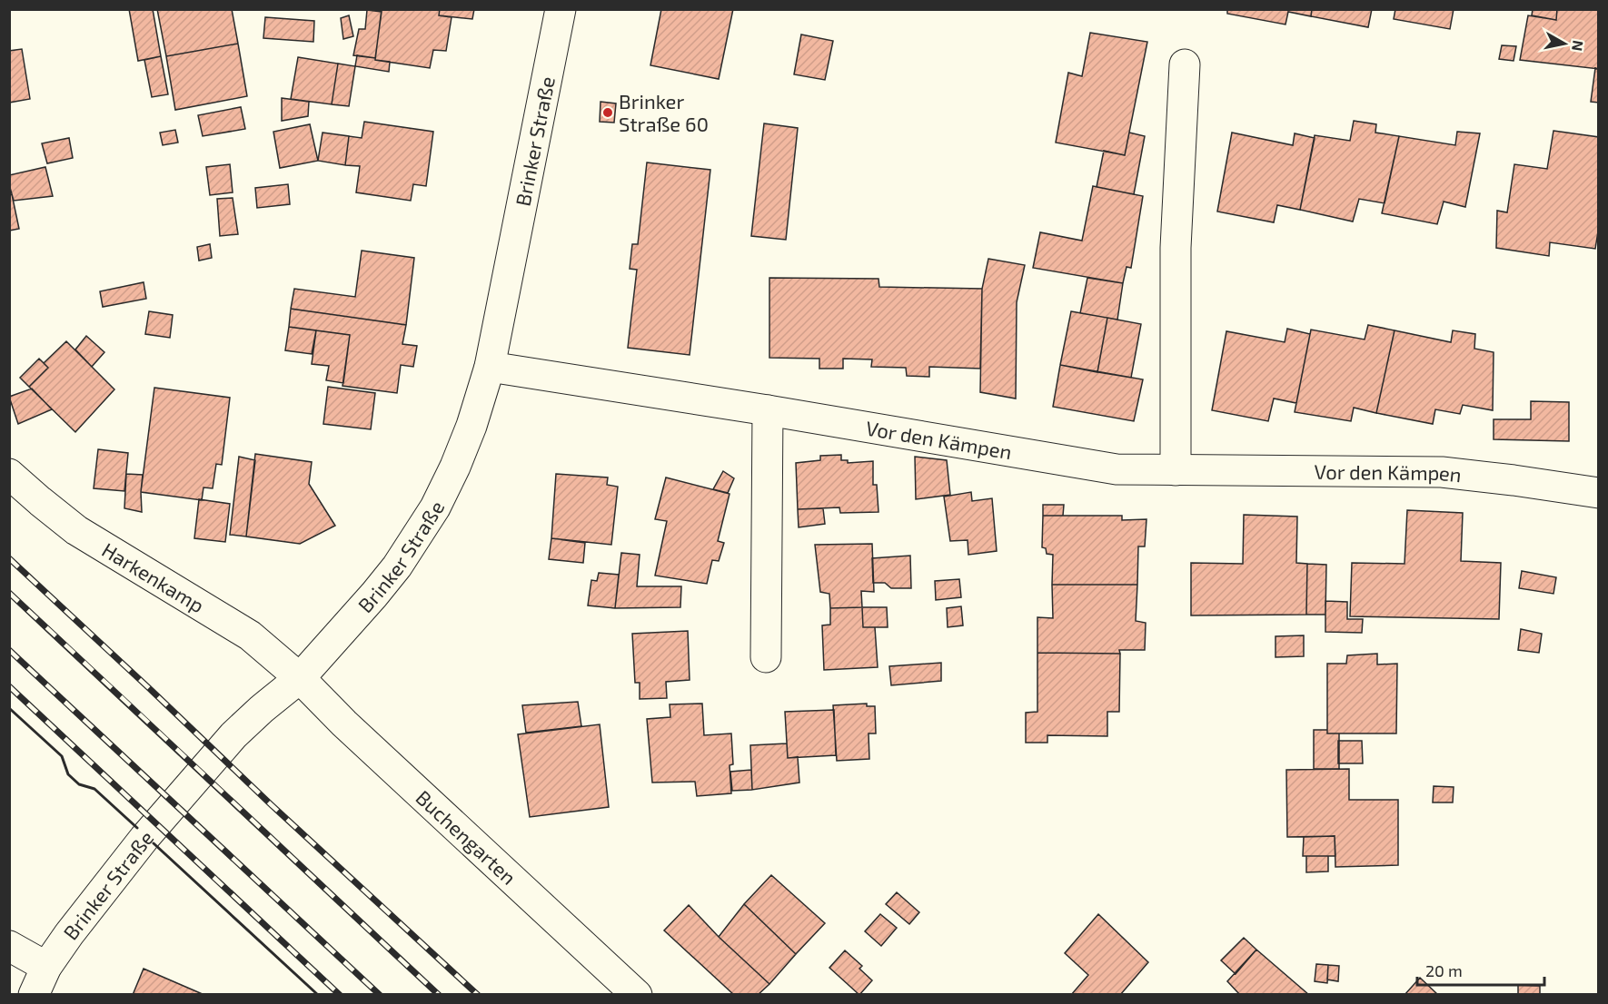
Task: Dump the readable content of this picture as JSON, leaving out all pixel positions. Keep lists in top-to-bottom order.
{
  "streets": {
    "street": [
      "Brinker Straße",
      "Vor den Kämpen",
      "Harkenkamp",
      "Buchengarten"
    ]
  },
  "crossings": [
    ["Brinker Straße", "Vor den Kämpen"],
    ["Brinker Straße", "Harkenkamp"],
    ["Brinker Straße", "Buchengarten"],
    ["Harkenkamp", "Buchengarten"]
  ],
  "places": ["Brinker Straße 60"],
  "scale_bar": "20 m",
  "north": "right"
}
